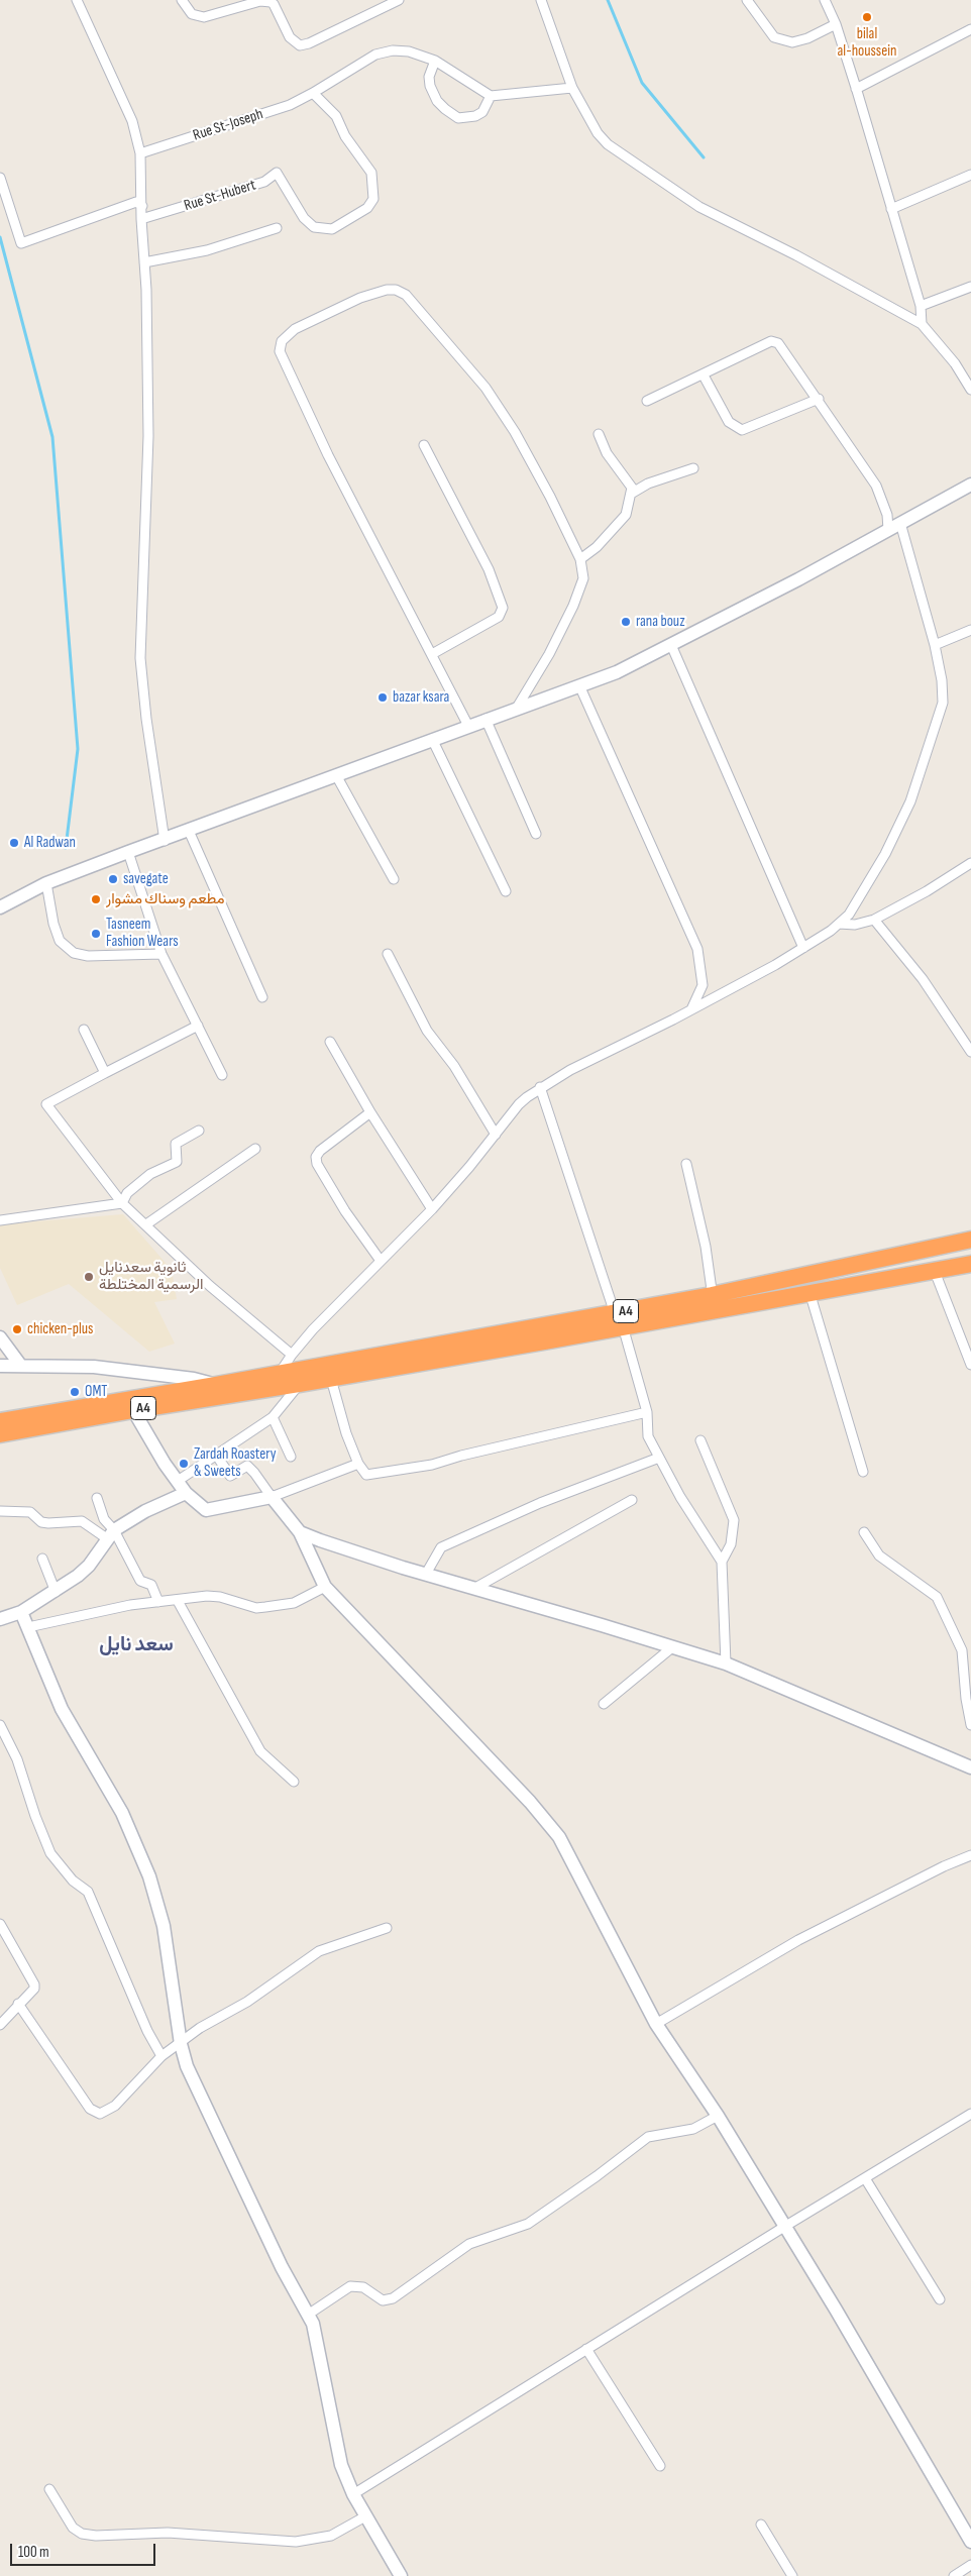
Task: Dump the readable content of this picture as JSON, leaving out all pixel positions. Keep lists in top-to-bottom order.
{
  "streets": {
    "highway": ["A4"],
    "street": ["Rue St-Joseph", "Rue St-Hubert"]
  },
  "crossings": [
    ["Rue St-Joseph", "Rue St-Hubert"]
  ],
  "districts": ["سعد نايل"],
  "places": [
    "bilal al-houssein",
    "rana bouz",
    "bazar ksara",
    "Al Radwan",
    "savegate",
    "مطعم وسناك مشوار",
    "Tasneem Fashion Wears",
    "ثانوية سعدنايل الرسمية المختلطة",
    "chicken-plus",
    "OMT",
    "Zardah Roastery & Sweets"
  ],
  "scale_bar": "100 m"
}
